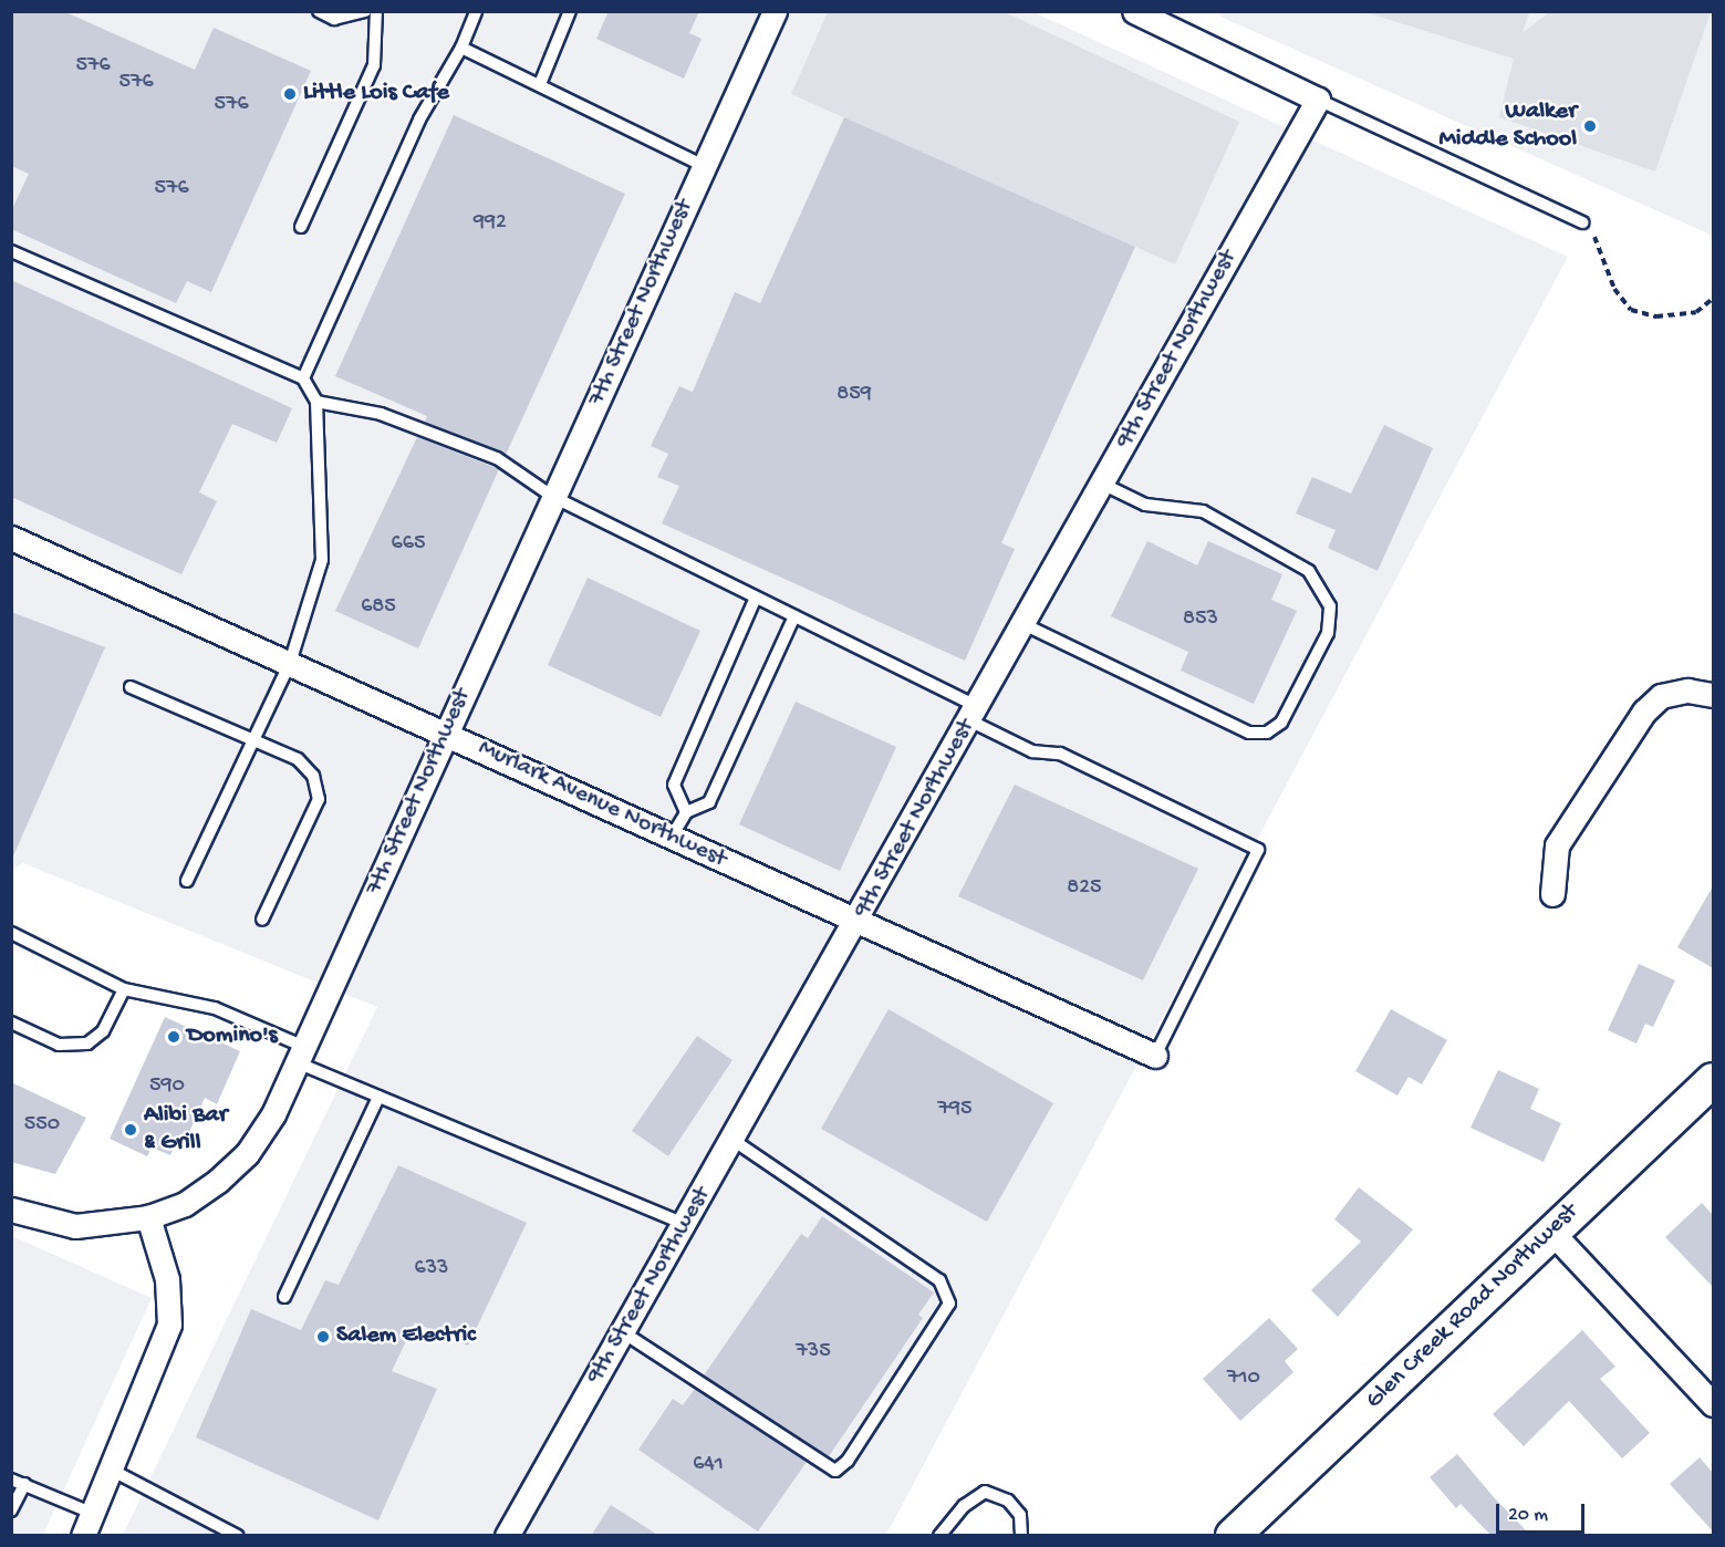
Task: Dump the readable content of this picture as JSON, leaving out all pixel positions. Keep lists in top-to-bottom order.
{
  "streets": {
    "main road": ["Glen Creek Road Northwest"],
    "street": ["7th Street Northwest", "9th Street Northwest", "Murlark Avenue Northwest"]
  },
  "crossings": [
    ["7th Street Northwest", "Murlark Avenue Northwest"],
    ["9th Street Northwest", "Murlark Avenue Northwest"]
  ],
  "places": [
    "Little Lois Cafe",
    "Walker Middle School",
    "Domino's",
    "Alibi Bar & Grill",
    "Salem Electric"
  ],
  "house_numbers": [
    "576",
    "576",
    "576",
    "576",
    "992",
    "859",
    "665",
    "685",
    "853",
    "825",
    "590",
    "795",
    "550",
    "633",
    "735",
    "710",
    "641"
  ],
  "scale_bar": "20 m"
}
